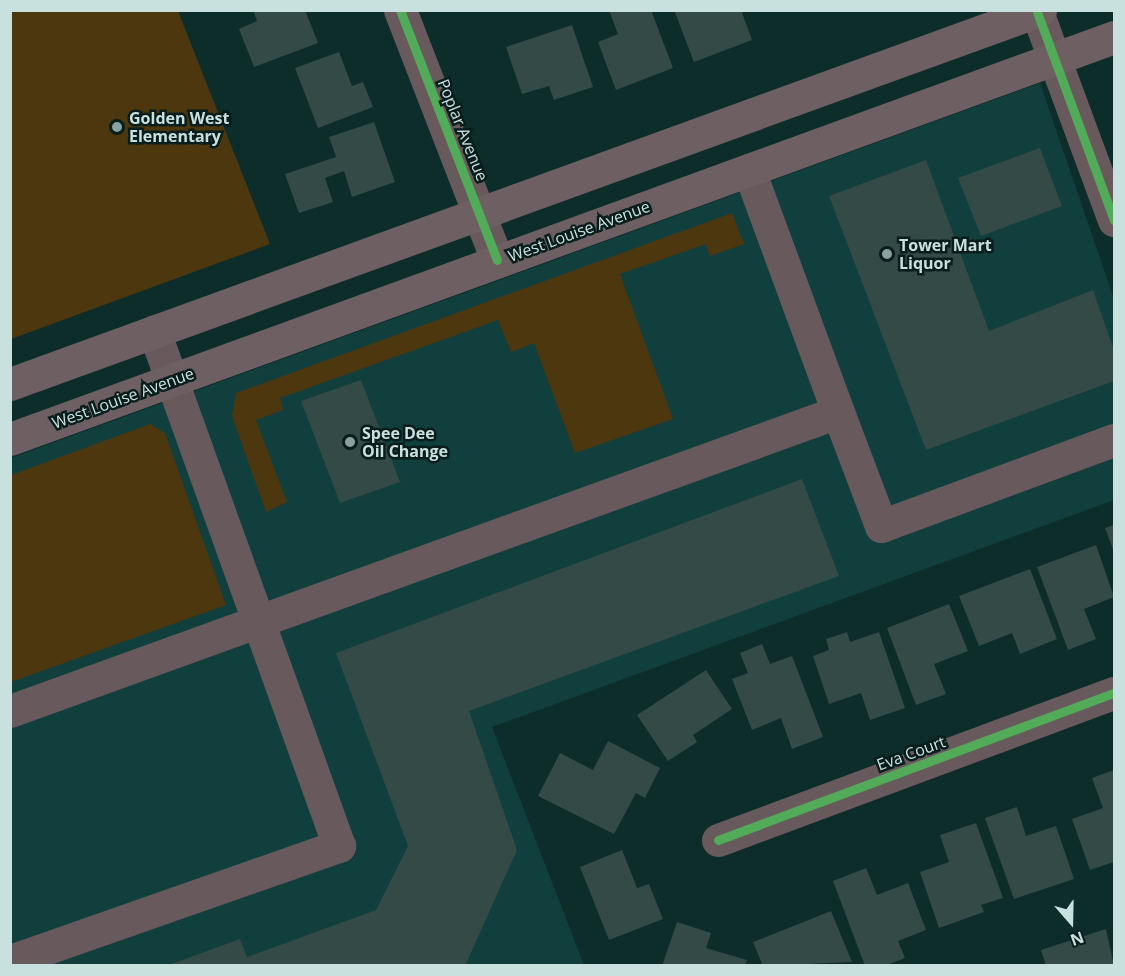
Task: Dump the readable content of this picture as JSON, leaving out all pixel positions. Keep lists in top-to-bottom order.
{
  "streets": {
    "main road": ["West Louise Avenue"],
    "street": ["Poplar Avenue", "Eva Court"]
  },
  "crossings": [
    ["Poplar Avenue", "West Louise Avenue"]
  ],
  "places": ["Golden West Elementary", "Tower Mart Liquor", "Spee Dee Oil Change"],
  "north": "bottom"
}
